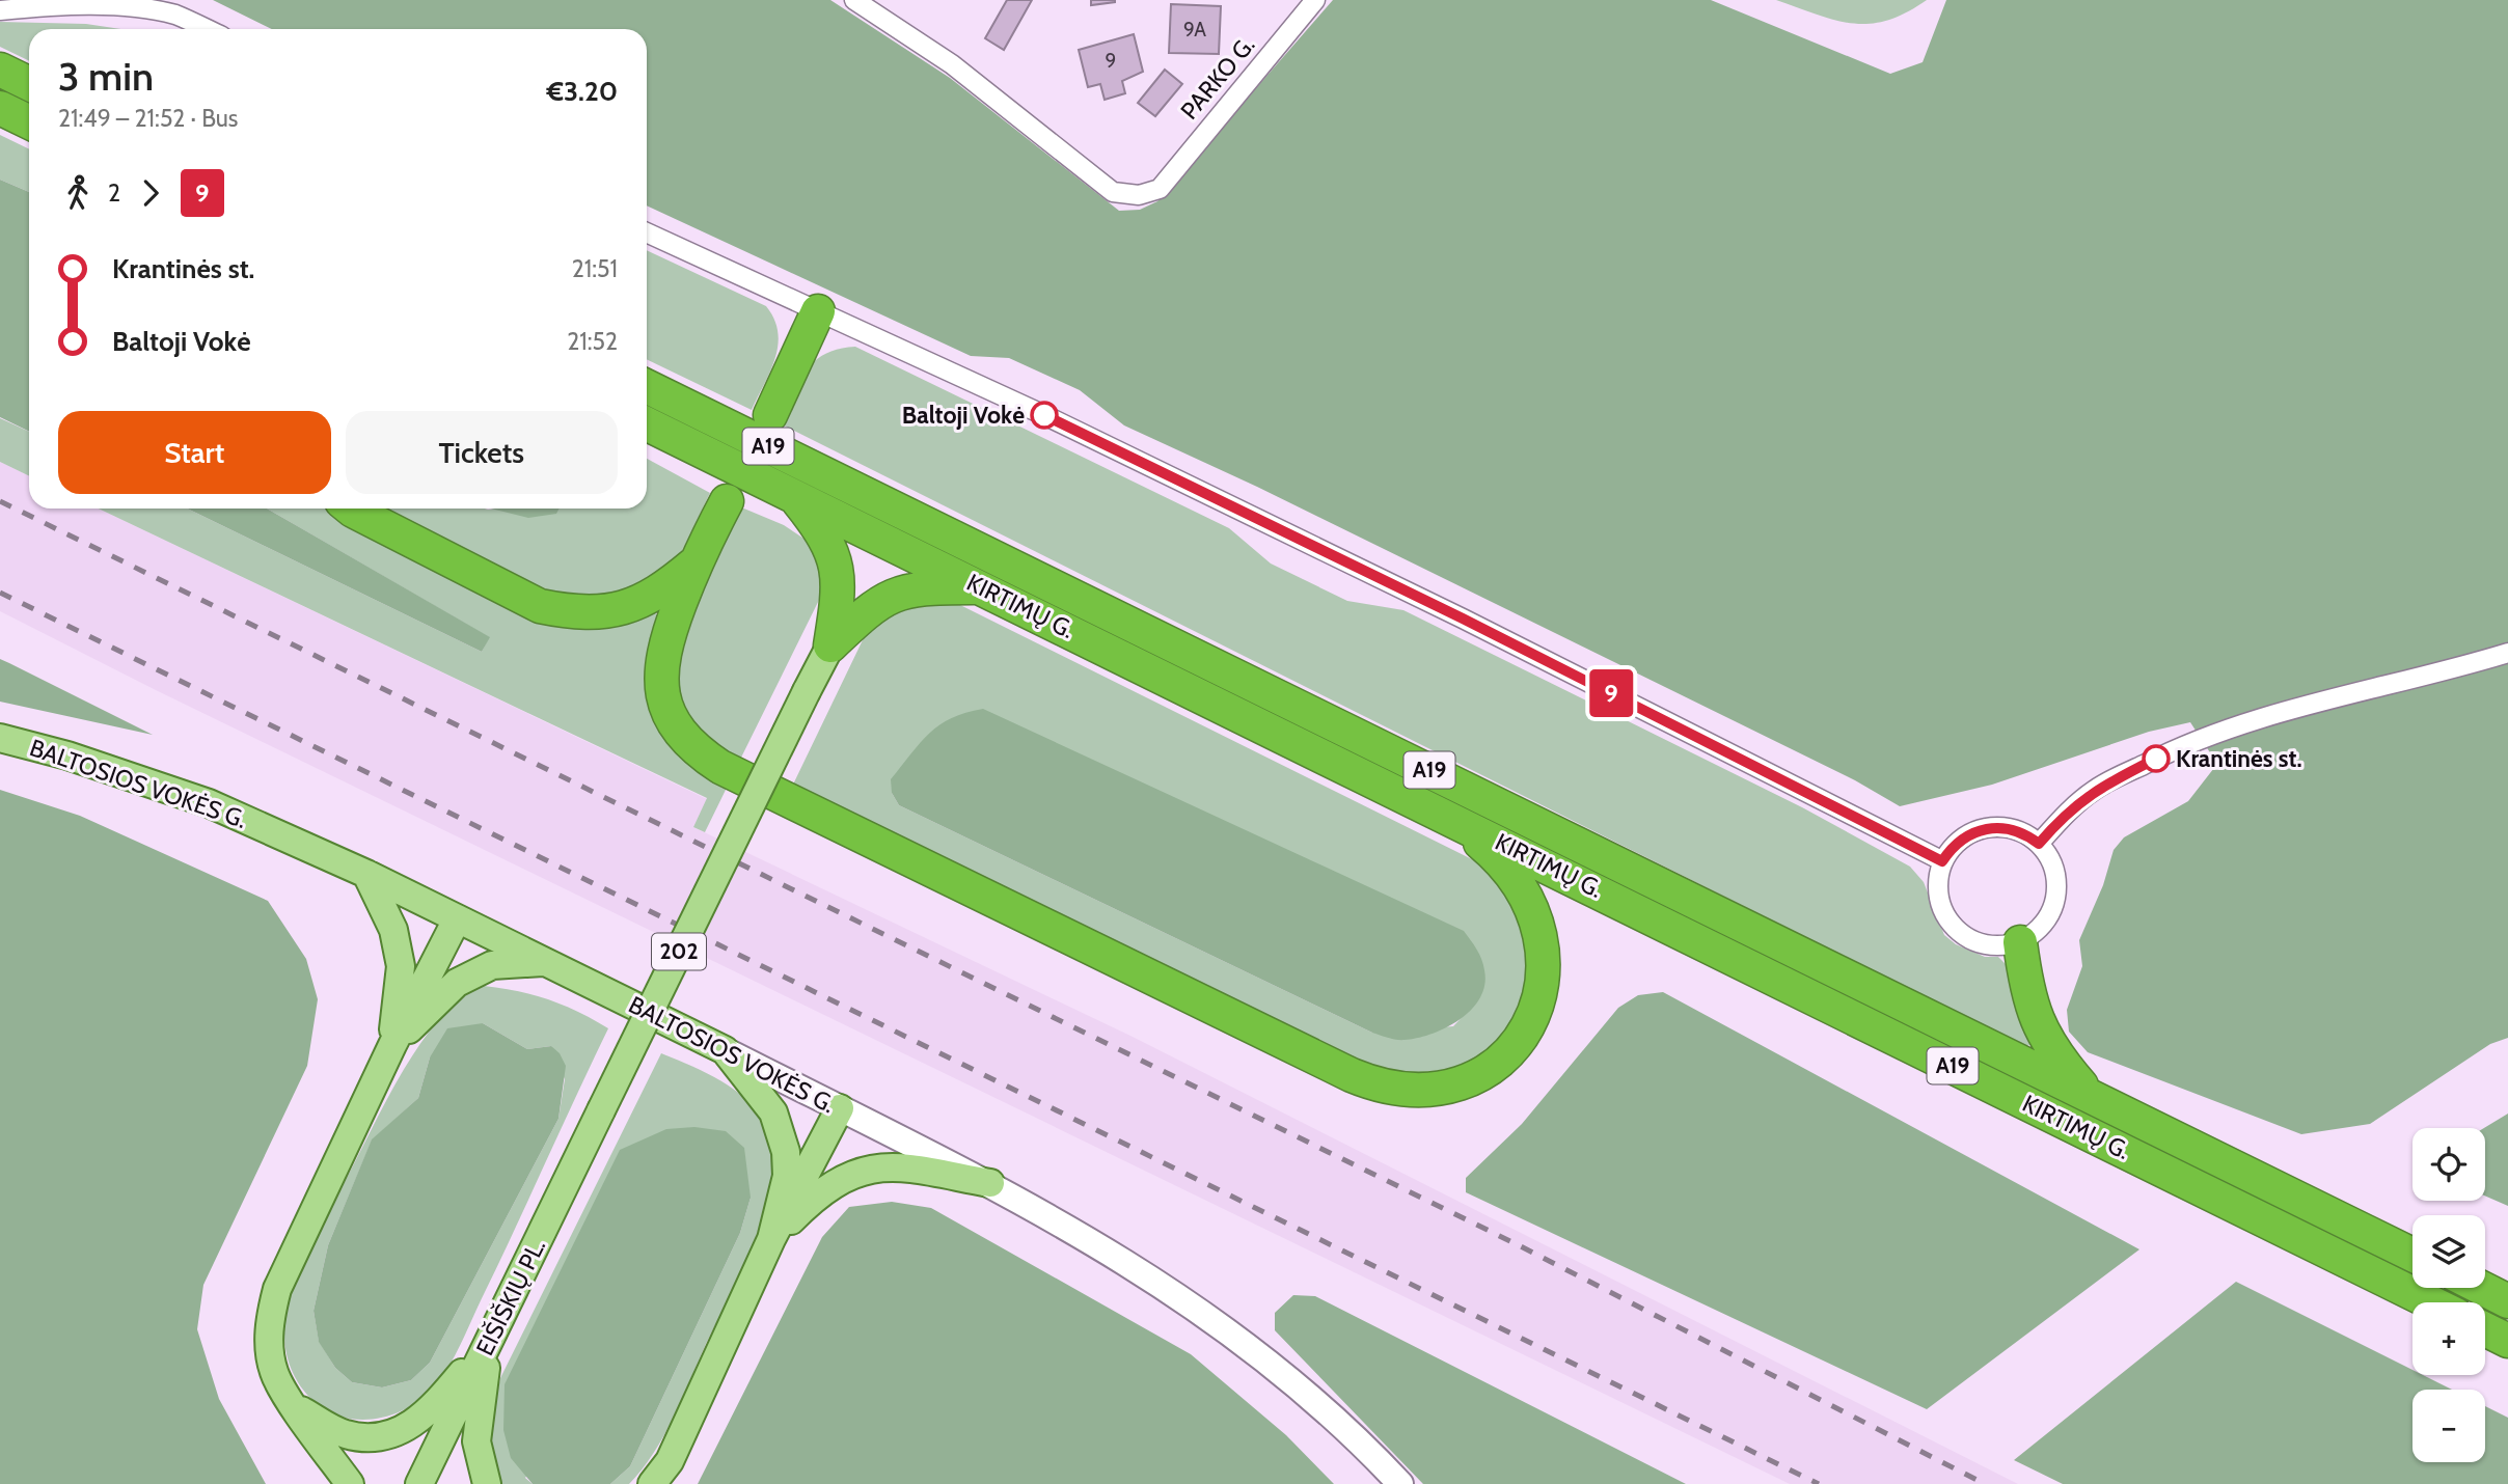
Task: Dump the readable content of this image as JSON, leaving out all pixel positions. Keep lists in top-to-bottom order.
{
  "streets": {
    "highway": ["A19", "KIRTIMŲ G."],
    "main road": ["BALTOSIOS VOKĖS G.", "202", "EIŠIŠKIŲ PL."],
    "street": ["PARKO G."]
  },
  "places": ["Baltoji Vokė", "Krantinės st."],
  "lines": ["bus line 9"],
  "house_numbers": ["9A", "9"],
  "page": {
    "on_map": "9",
    "heading": ["3 min", "21:49 – 21:52 · Bus", "€3.20"],
    "legs": ["2", "9"],
    "list": [
      {
        "name": "Krantinės st.",
        "value": "21:51"
      },
      {
        "name": "Baltoji Vokė",
        "value": "21:52"
      }
    ],
    "buttons": ["Start", "Tickets"],
    "map_buttons": ["+", "−"]
  }
}
